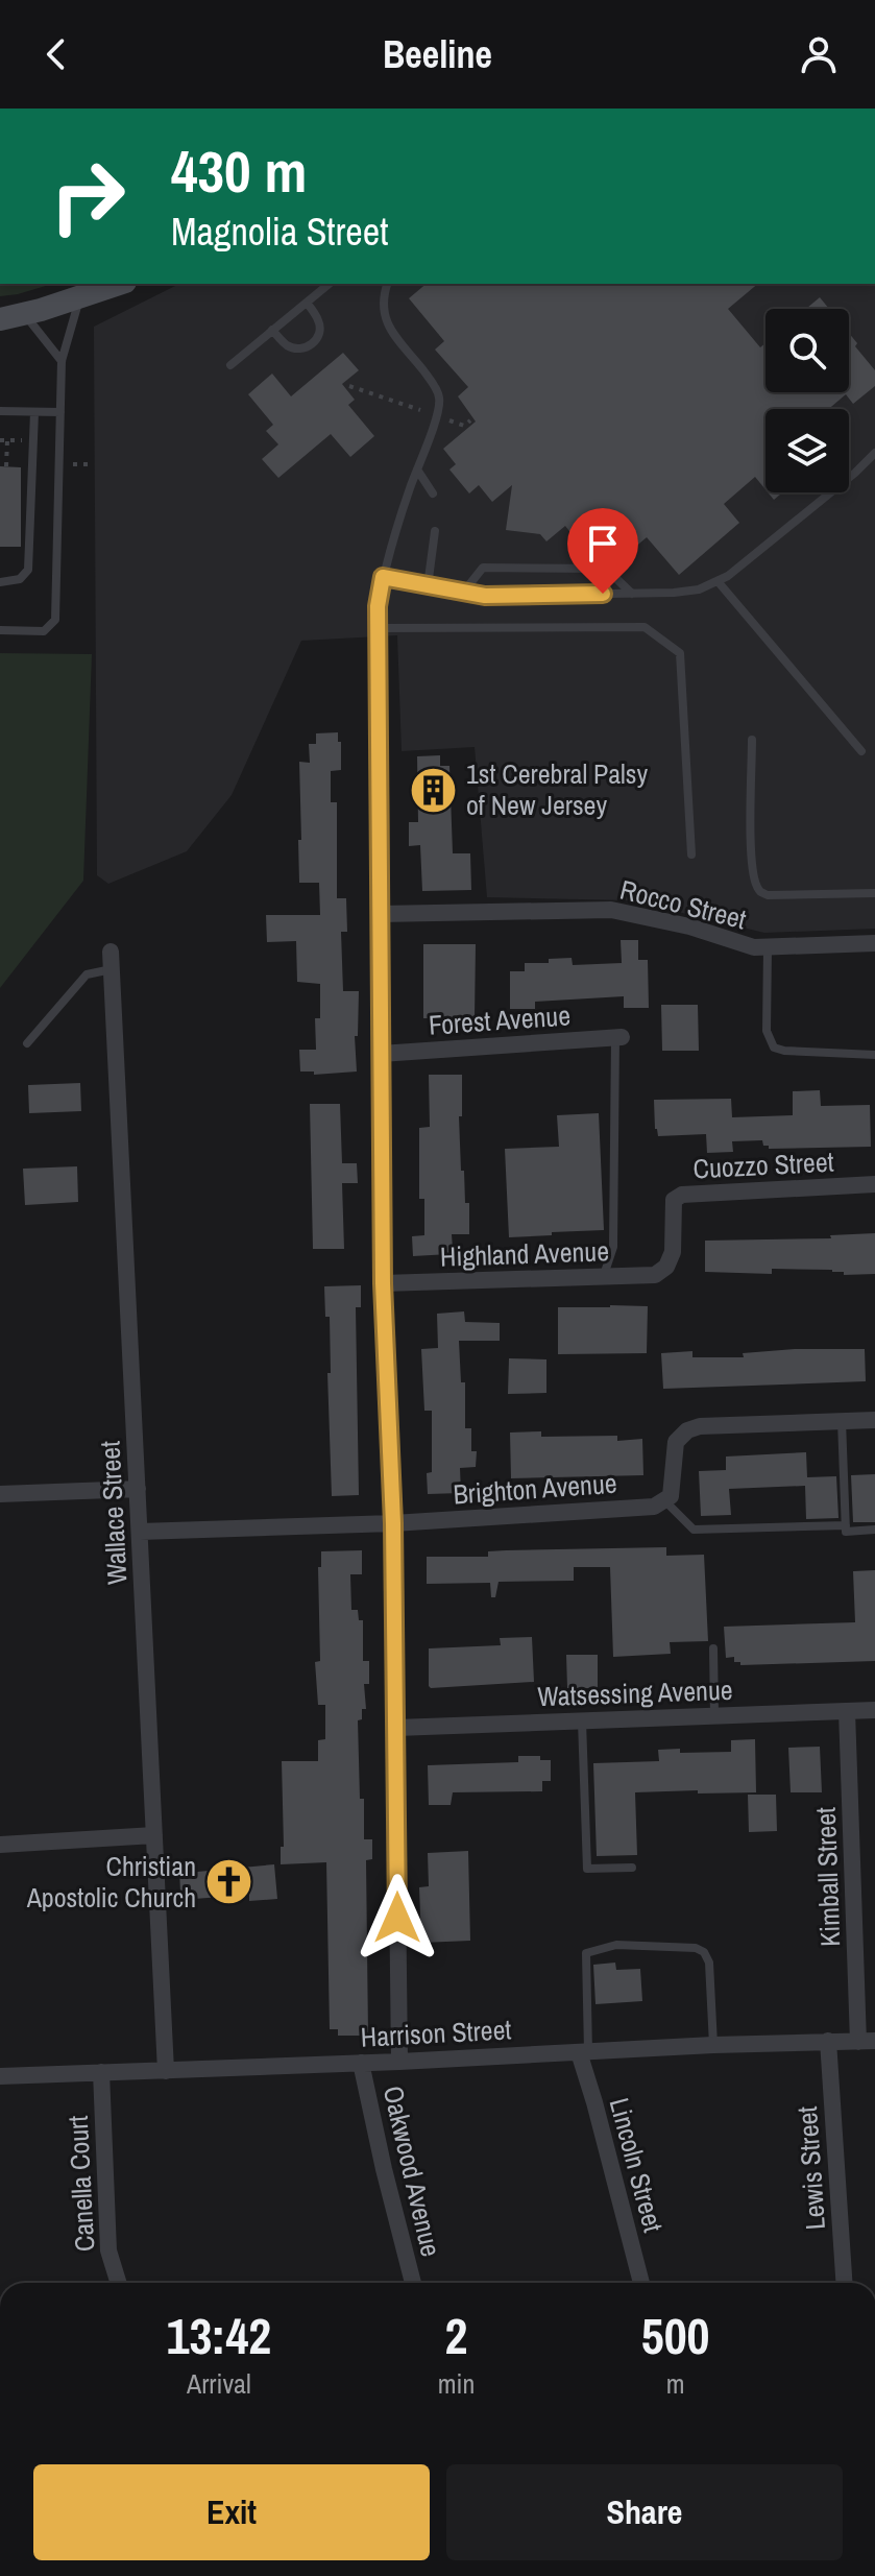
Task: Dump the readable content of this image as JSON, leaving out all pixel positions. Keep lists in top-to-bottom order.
{
  "streets": {
    "street": [
      "Rocco Street",
      "Forest Avenue",
      "Cuozzo Street",
      "Highland Avenue",
      "Brighton Avenue",
      "Wallace Street",
      "Watsessing Avenue",
      "Kimball Street",
      "Harrison Street",
      "Lincoln Street",
      "Lewis Street",
      "Oakwood Avenue",
      "Canella Court"
    ]
  },
  "crossings": [
    ["Cuozzo Street", "Highland Avenue"],
    ["Brighton Avenue", "Wallace Street"],
    ["Wallace Street", "Harrison Street"],
    ["Watsessing Avenue", "Kimball Street"],
    ["Kimball Street", "Harrison Street"],
    ["Harrison Street", "Lincoln Street"],
    ["Harrison Street", "Lewis Street"],
    ["Harrison Street", "Oakwood Avenue"],
    ["Harrison Street", "Canella Court"]
  ],
  "places": {
    "building": ["1st Cerebral Palsy of New Jersey"],
    "church": ["Christian Apostolic Church"]
  },
  "page": {
    "header": "Beeline",
    "turn": ["430 m", "Magnolia Street"],
    "eta": [
      "13:42",
      "Arrival",
      "2",
      "min",
      "500",
      "m"
    ],
    "buttons": ["Exit", "Share"]
  }
}
